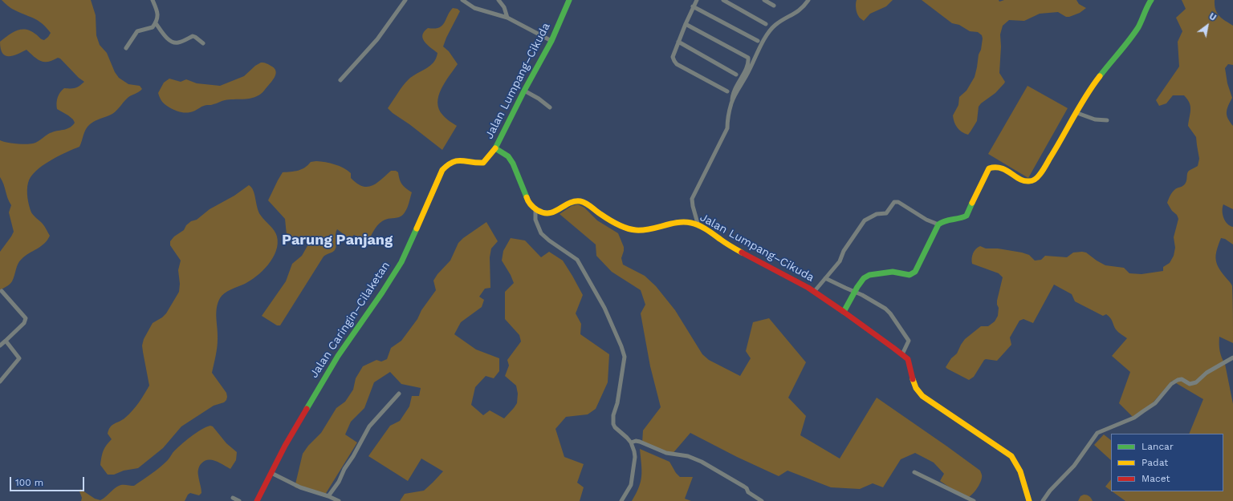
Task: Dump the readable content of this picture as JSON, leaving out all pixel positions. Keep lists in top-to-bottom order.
{
  "streets": {
    "street": ["Jalan Lumpang–Cikuda", "Jalan Caringin–Cilaketan"]
  },
  "crossings": [
    ["Jalan Lumpang–Cikuda", "Jalan Caringin–Cilaketan"]
  ],
  "districts": ["Parung Panjang"],
  "legend": ["Lancar", "Padat", "Macet"],
  "scale_bar": "100 m",
  "north": "top right"
}
